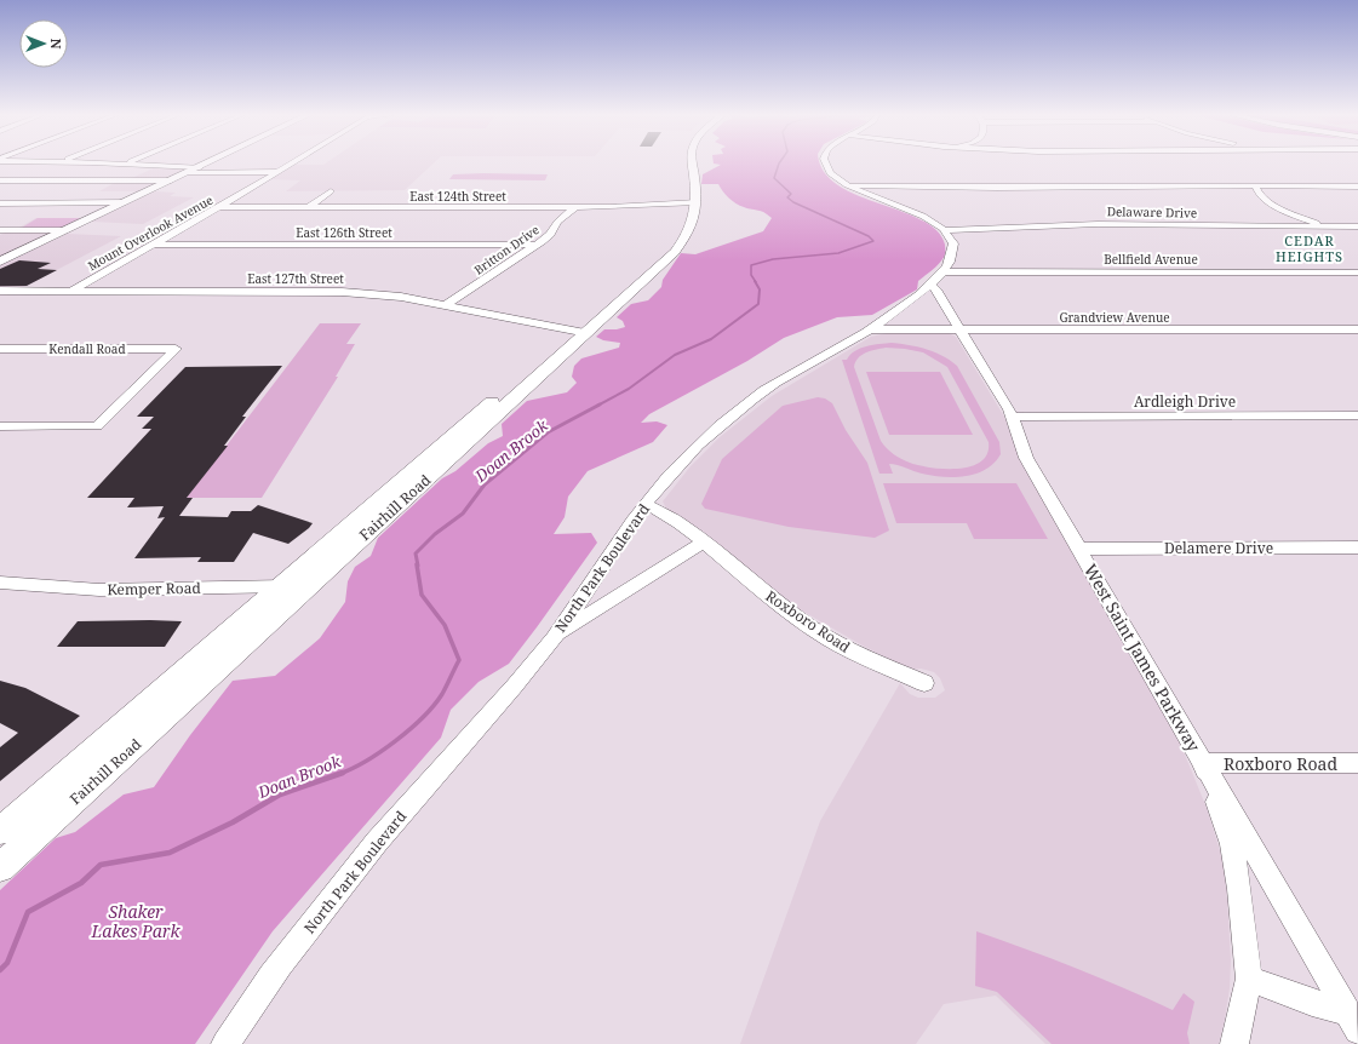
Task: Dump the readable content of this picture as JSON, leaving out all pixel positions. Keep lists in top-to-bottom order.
{
  "streets": {
    "main road": ["Fairhill Road"],
    "street": [
      "East 124th Street",
      "Delaware Drive",
      "Mount Overlook Avenue",
      "East 126th Street",
      "Britton Drive",
      "Bellfield Avenue",
      "East 127th Street",
      "Grandview Avenue",
      "Kendall Road",
      "Ardleigh Drive",
      "Delamere Drive",
      "North Park Boulevard",
      "Kemper Road",
      "Roxboro Road",
      "West Saint James Parkway"
    ]
  },
  "crossings": [
    ["East 124th Street", "Mount Overlook Avenue"],
    ["East 124th Street", "Britton Drive"],
    ["East 124th Street", "Fairhill Road"],
    ["Delaware Drive", "North Park Boulevard"],
    ["Mount Overlook Avenue", "East 126th Street"],
    ["Mount Overlook Avenue", "East 127th Street"],
    ["East 126th Street", "Britton Drive"],
    ["Britton Drive", "East 127th Street"],
    ["Bellfield Avenue", "North Park Boulevard"],
    ["East 127th Street", "Fairhill Road"],
    ["Grandview Avenue", "North Park Boulevard"],
    ["Grandview Avenue", "West Saint James Parkway"],
    ["Ardleigh Drive", "West Saint James Parkway"],
    ["Fairhill Road", "Kemper Road"],
    ["Delamere Drive", "West Saint James Parkway"],
    ["North Park Boulevard", "Roxboro Road"],
    ["North Park Boulevard", "West Saint James Parkway"],
    ["Roxboro Road", "West Saint James Parkway"]
  ],
  "districts": ["CEDAR HEIGHTS"],
  "water": ["Doan Brook"],
  "parks": ["Shaker Lakes Park"],
  "north": "right"
}
